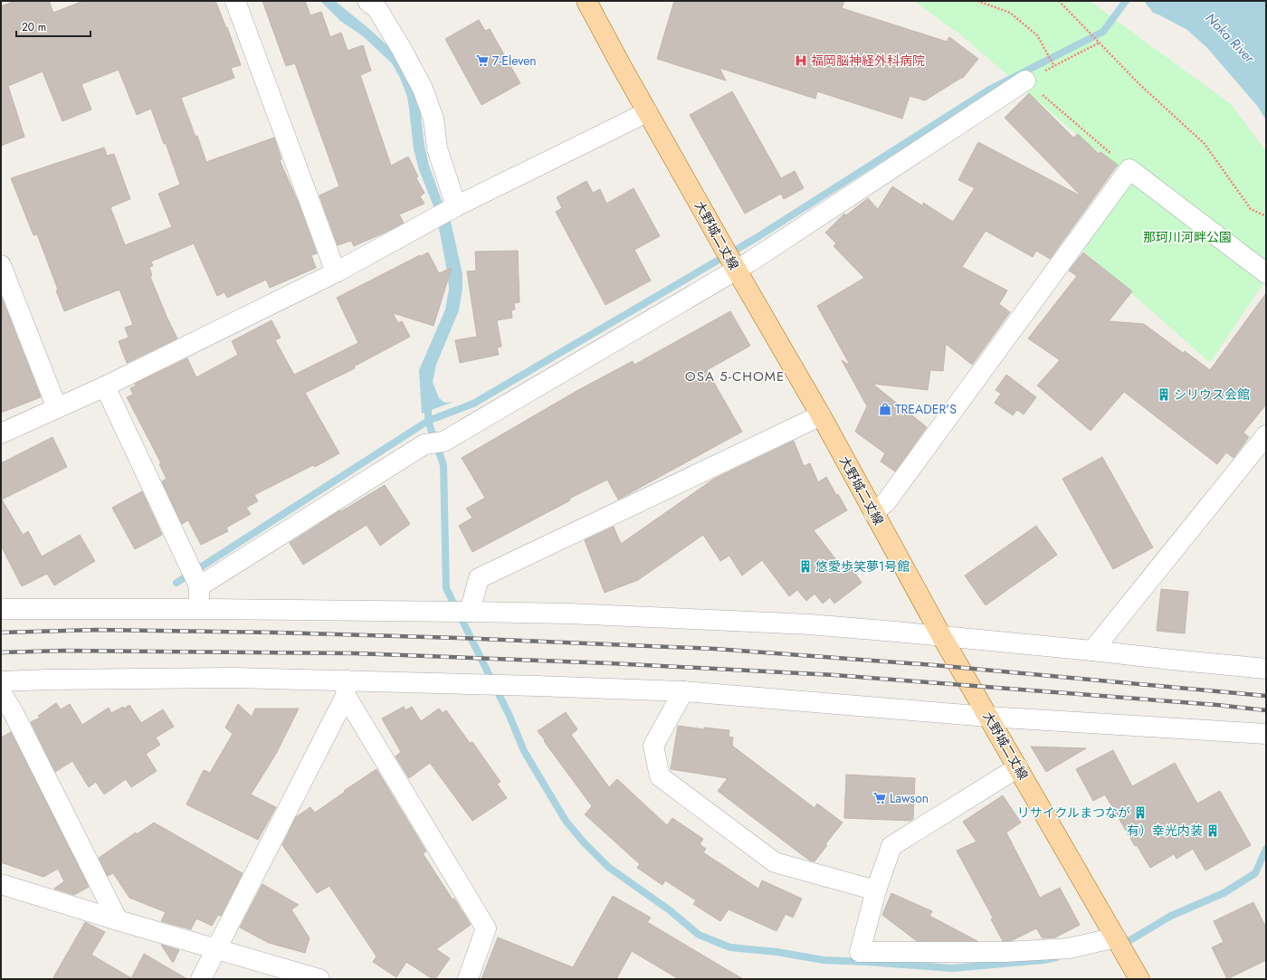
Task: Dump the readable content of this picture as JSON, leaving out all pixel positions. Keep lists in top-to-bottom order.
{
  "streets": {
    "main road": ["大野城二丈線"]
  },
  "districts": ["OSA 5-CHOME"],
  "water": ["Naka River"],
  "parks": ["那珂川河畔公園"],
  "places": {
    "supermarket": ["7-Eleven", "Lawson"],
    "hospital": ["福岡脳神経外科病院"],
    "building": [
      "シリウス会館",
      "悠愛歩笑夢1号館",
      "リサイクルまつなが",
      "有）幸光内装"
    ],
    "shop": ["TREADER’S"]
  },
  "scale_bar": "20 m"
}
